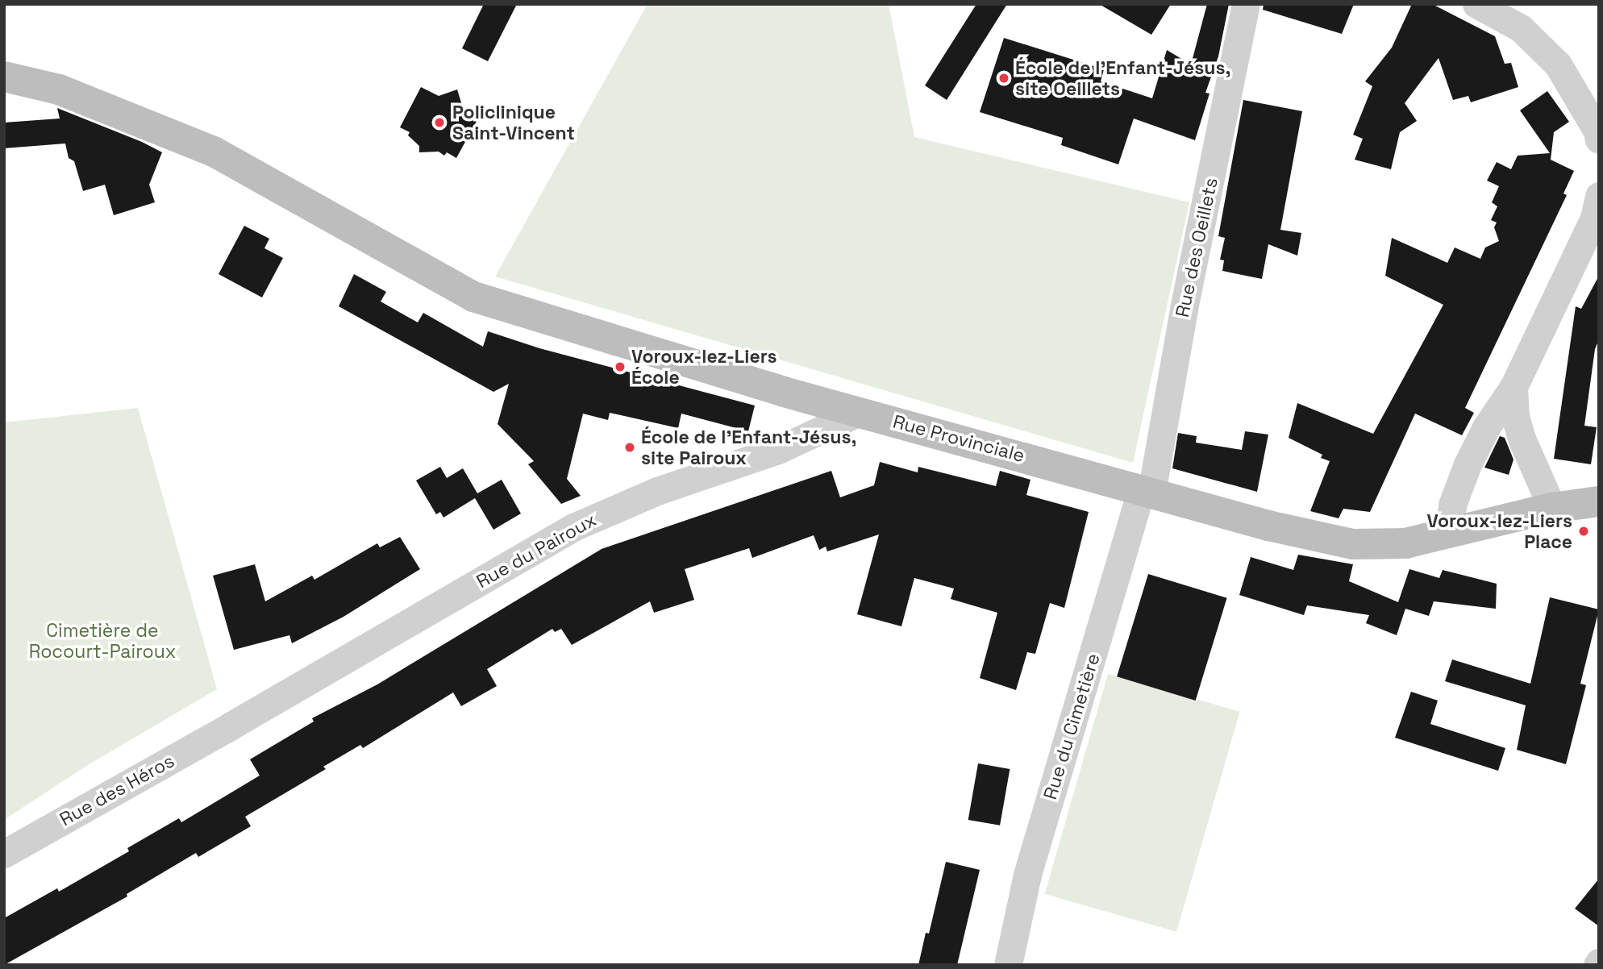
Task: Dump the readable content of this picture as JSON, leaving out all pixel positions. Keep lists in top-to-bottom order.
{
  "streets": {
    "main road": ["Rue Provinciale"],
    "street": [
      "Rue des Oeillets",
      "Rue du Pairoux",
      "Rue du Cimetière",
      "Rue des Héros"
    ]
  },
  "crossings": [
    ["Rue des Oeillets", "Rue Provinciale"],
    ["Rue des Oeillets", "Rue du Cimetière"],
    ["Rue Provinciale", "Rue du Pairoux"],
    ["Rue Provinciale", "Rue du Cimetière"],
    ["Rue du Pairoux", "Rue des Héros"]
  ],
  "parks": ["Cimetière de Rocourt-Pairoux"],
  "places": [
    "École de l'Enfant-Jésus, site Oeillets",
    "Policlinique Saint-Vincent",
    "Voroux-lez-Liers École",
    "École de l'Enfant-Jésus, site Pairoux",
    "Voroux-lez-Liers Place"
  ]
}
